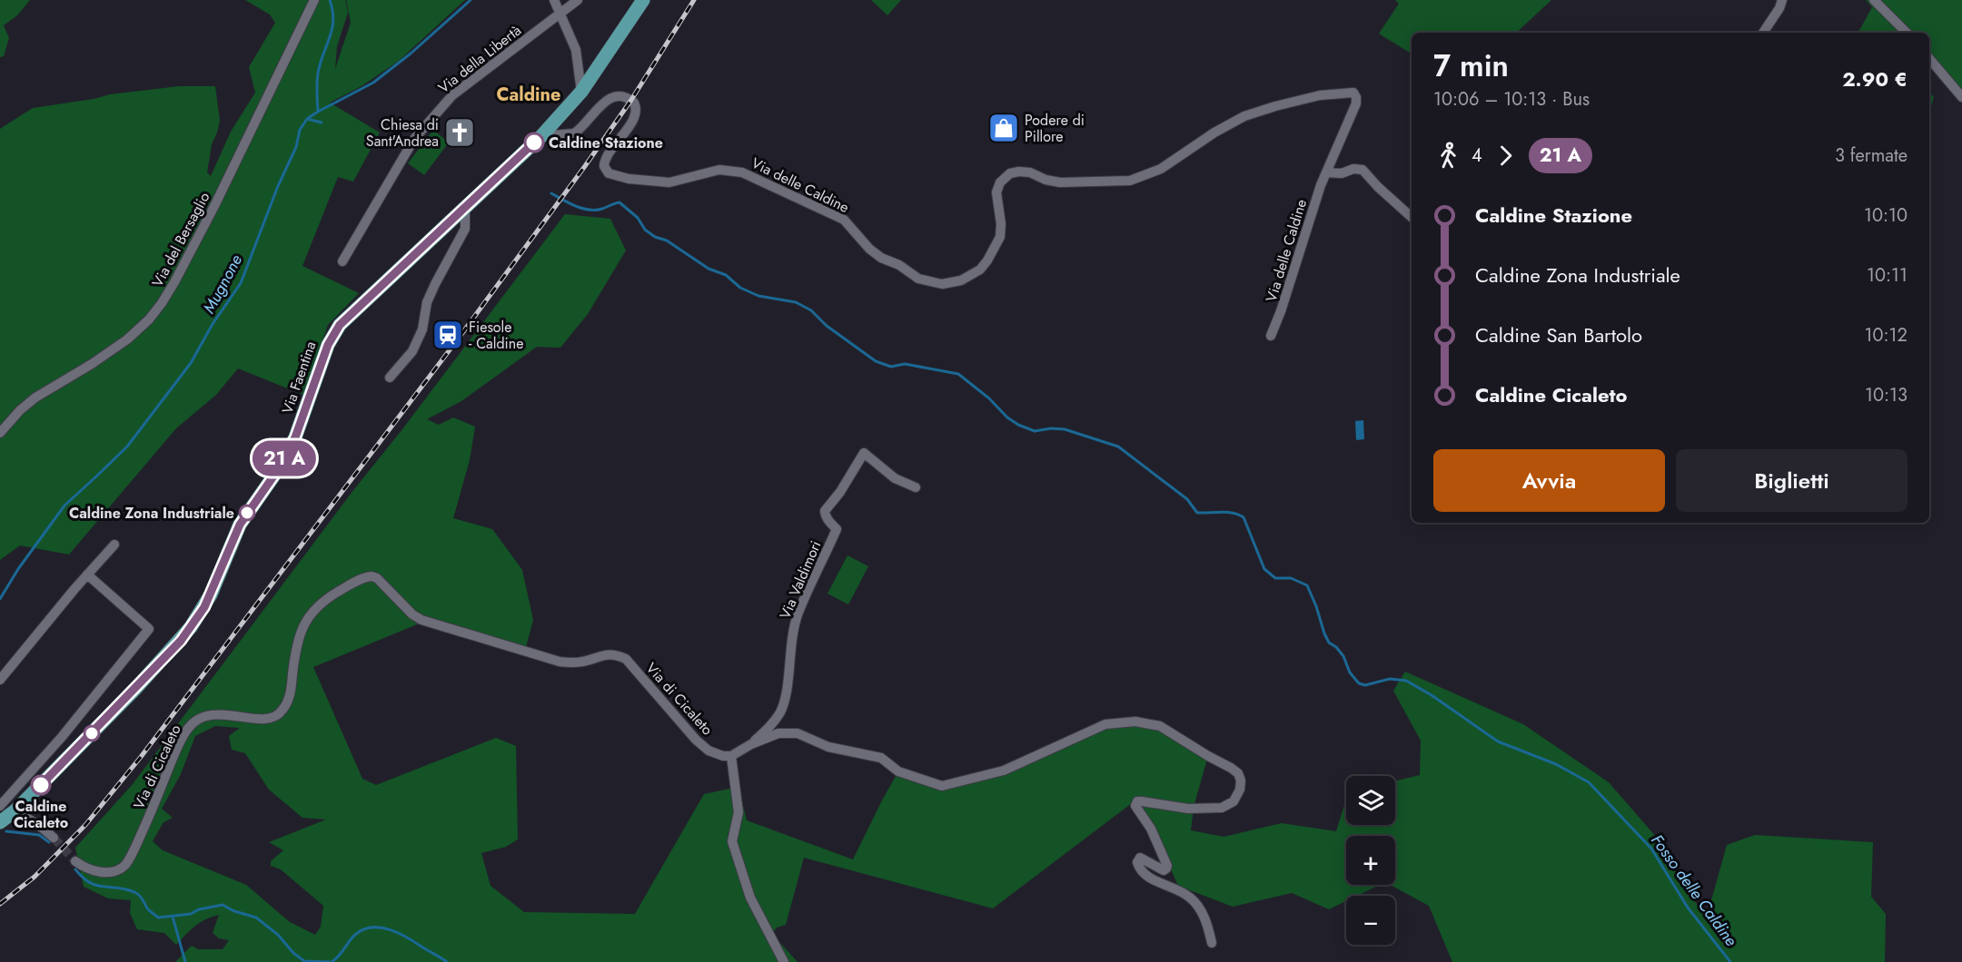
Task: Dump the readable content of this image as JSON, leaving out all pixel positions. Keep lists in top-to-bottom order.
{
  "streets": {
    "main road": ["Via Faentina"],
    "street": [
      "Via della Libertà",
      "Via delle Caldine",
      "Via del Bersaglio",
      "Via Valdimori",
      "Via di Cicaleto"
    ]
  },
  "crossings": [
    ["Via delle Caldine", "Via Faentina"]
  ],
  "districts": ["Caldine"],
  "water": ["Mugnone", "Fosso delle Caldine"],
  "places": {
    "shop": ["Podere di Pillore"],
    "church": ["Chiesa di Sant'Andrea"],
    "other": ["Caldine Stazione", "Caldine Zona Industriale", "Caldine Cicaleto"],
    "station": ["Fiesole - Caldine"]
  },
  "page": {
    "on_map": "21 A",
    "heading": ["7 min", "10:06 – 10:13 · Bus", "2.90 €"],
    "legs": ["4", "21 A", "3 fermate"],
    "list": [
      {
        "name": "Caldine Stazione",
        "value": "10:10"
      },
      {
        "name": "Caldine Zona Industriale",
        "value": "10:11"
      },
      {
        "name": "Caldine San Bartolo",
        "value": "10:12"
      },
      {
        "name": "Caldine Cicaleto",
        "value": "10:13"
      }
    ],
    "buttons": ["Avvia", "Biglietti"],
    "map_buttons": ["+", "−"]
  }
}
